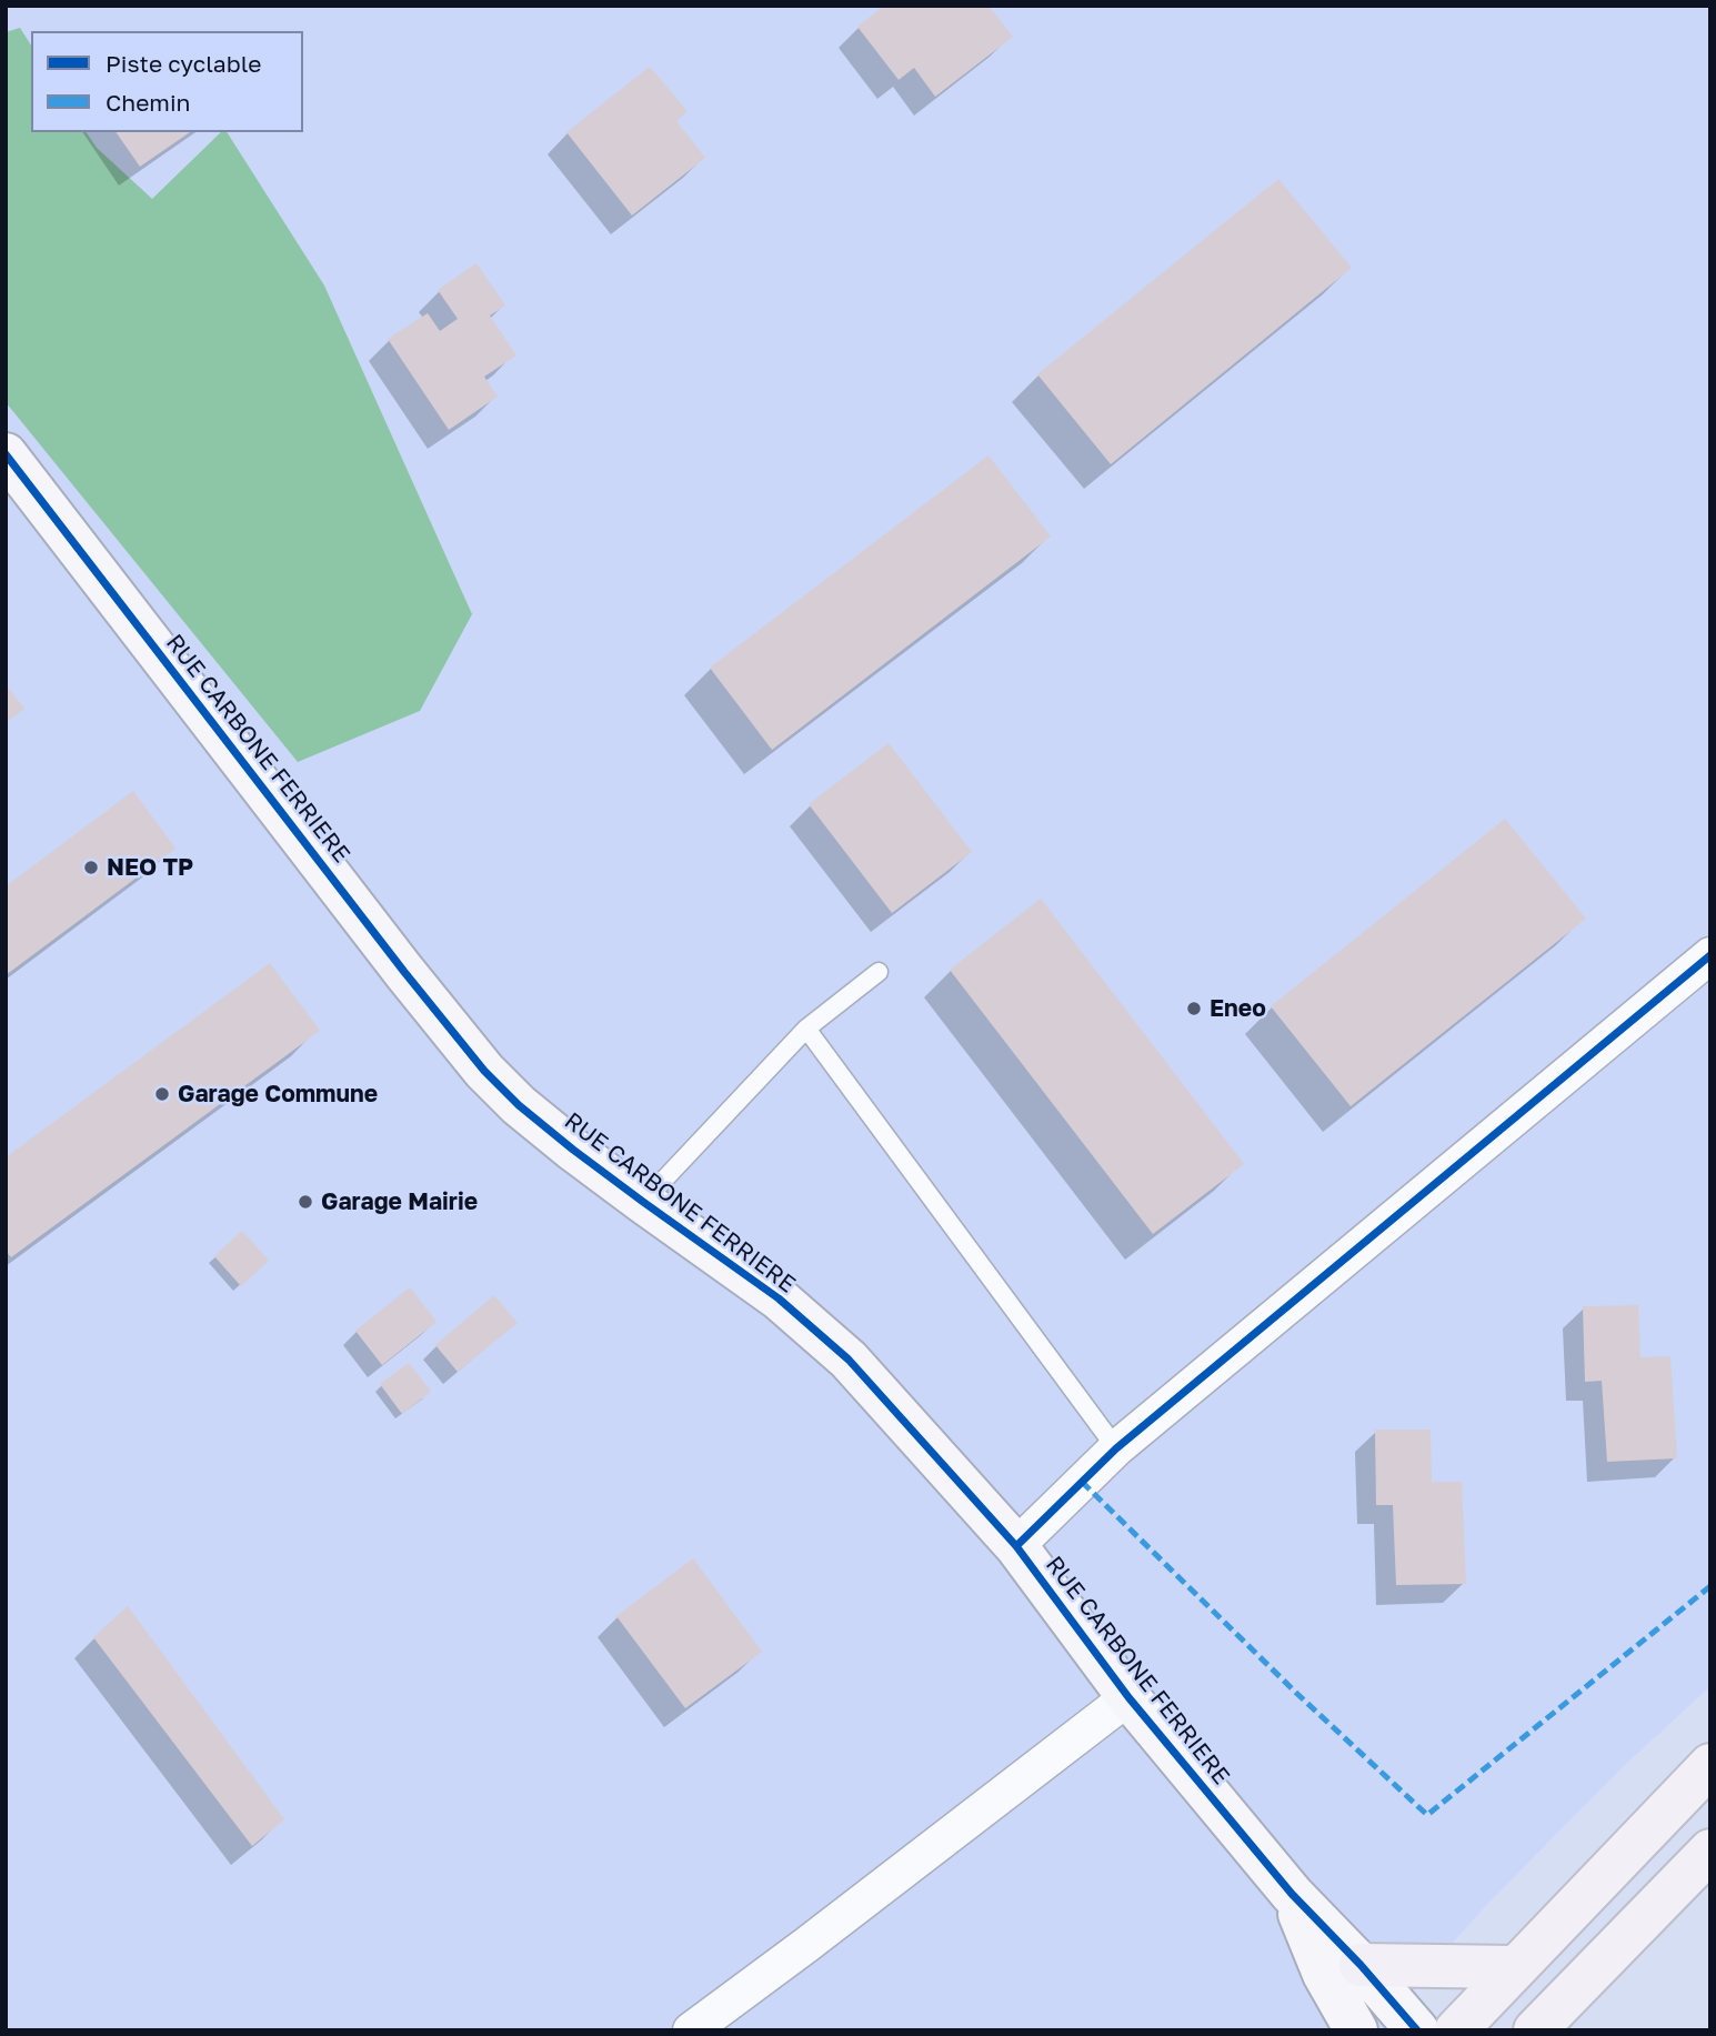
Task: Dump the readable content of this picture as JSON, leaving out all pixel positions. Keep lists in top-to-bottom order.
{
  "streets": {
    "street": ["RUE CARBONE FERRIERE"]
  },
  "places": [
    "NEO TP",
    "Eneo",
    "Garage Commune",
    "Garage Mairie"
  ],
  "legend": ["Piste cyclable", "Chemin"]
}
